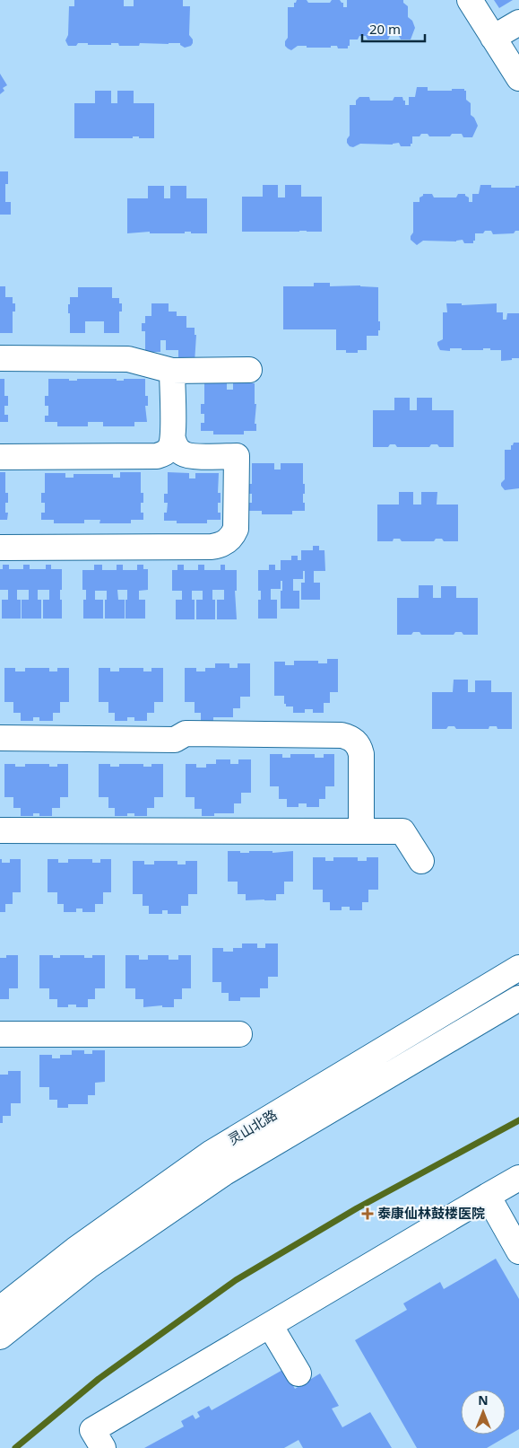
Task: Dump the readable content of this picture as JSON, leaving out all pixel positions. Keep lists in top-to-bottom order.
{
  "streets": {
    "main road": ["灵山北路"]
  },
  "places": {
    "health": ["泰康仙林鼓楼医院"]
  },
  "scale_bar": "20 m",
  "north": "top"
}
